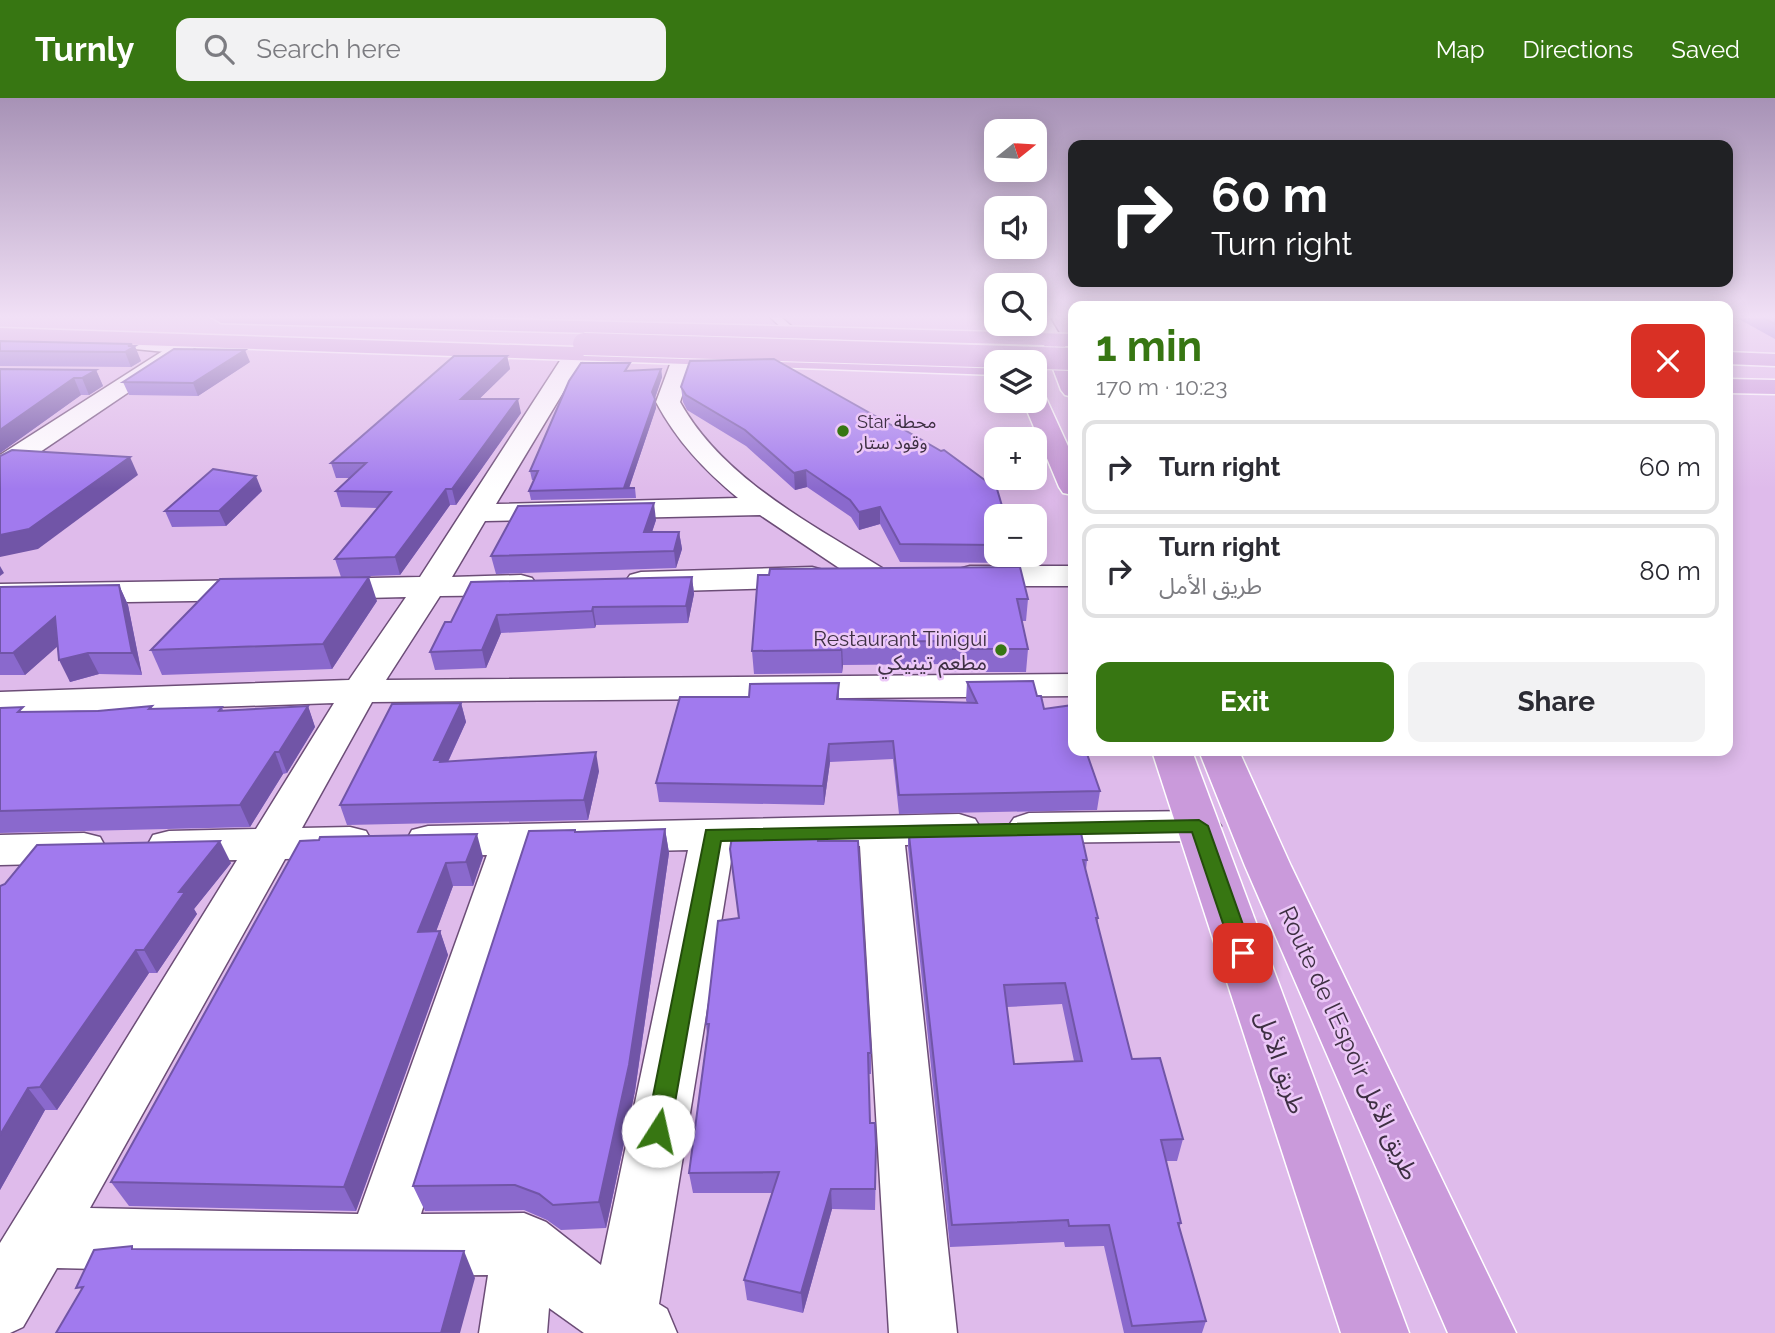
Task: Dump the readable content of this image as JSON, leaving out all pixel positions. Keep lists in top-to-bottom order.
{
  "streets": {
    "highway": ["Route de l’Espoir طريق الأمل", "طريق الأمل"]
  },
  "places": ["Star محطة وقود ستار", "Restaurant Tinigui مطعم تينيكي"],
  "north": "right",
  "page": {
    "header": "Turnly",
    "search": "Search here",
    "nav": ["Map", "Directions", "Saved"],
    "map_buttons": ["+", "−"],
    "turn": ["60 m", "Turn right"],
    "heading": ["1 min", "170 m · 10:23"],
    "list": [
      {
        "name": "Turn right",
        "value": "60 m"
      },
      {
        "name": "Turn right",
        "note": "طريق الأمل",
        "value": "80 m"
      }
    ],
    "buttons": ["Exit", "Share"]
  }
}
